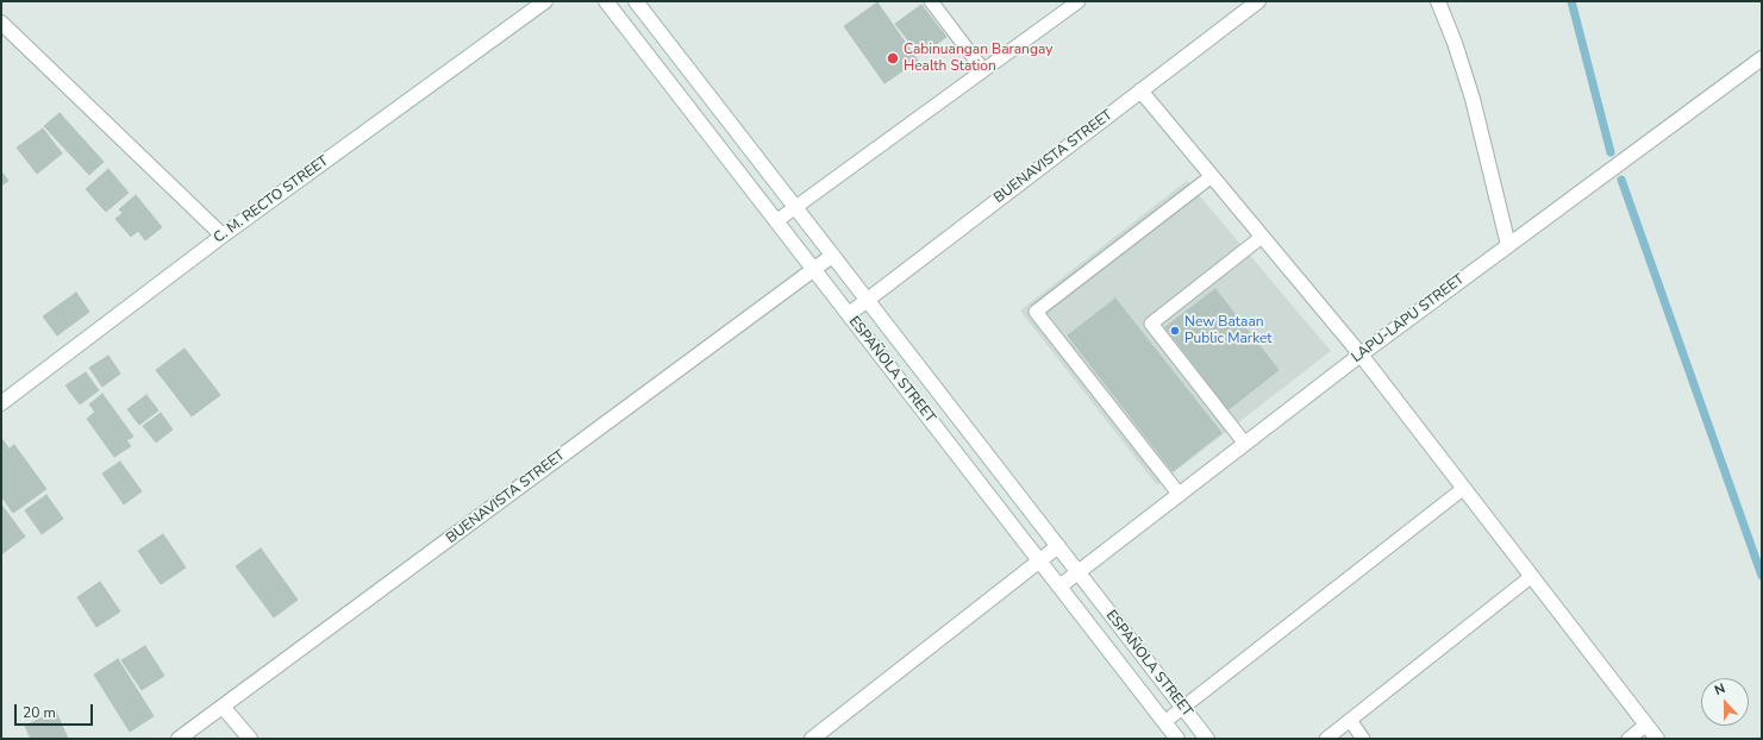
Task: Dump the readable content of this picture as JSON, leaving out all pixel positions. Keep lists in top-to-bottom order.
{
  "streets": {
    "street": [
      "BUENAVISTA STREET",
      "C. M. RECTO STREET",
      "LAPU-LAPU STREET",
      "ESPAÑOLA STREET"
    ]
  },
  "crossings": [
    ["BUENAVISTA STREET", "ESPAÑOLA STREET"],
    ["LAPU-LAPU STREET", "ESPAÑOLA STREET"]
  ],
  "places": ["Cabinuangan Barangay Health Station", "New Bataan Public Market"],
  "scale_bar": "20 m",
  "north": "top"
}
